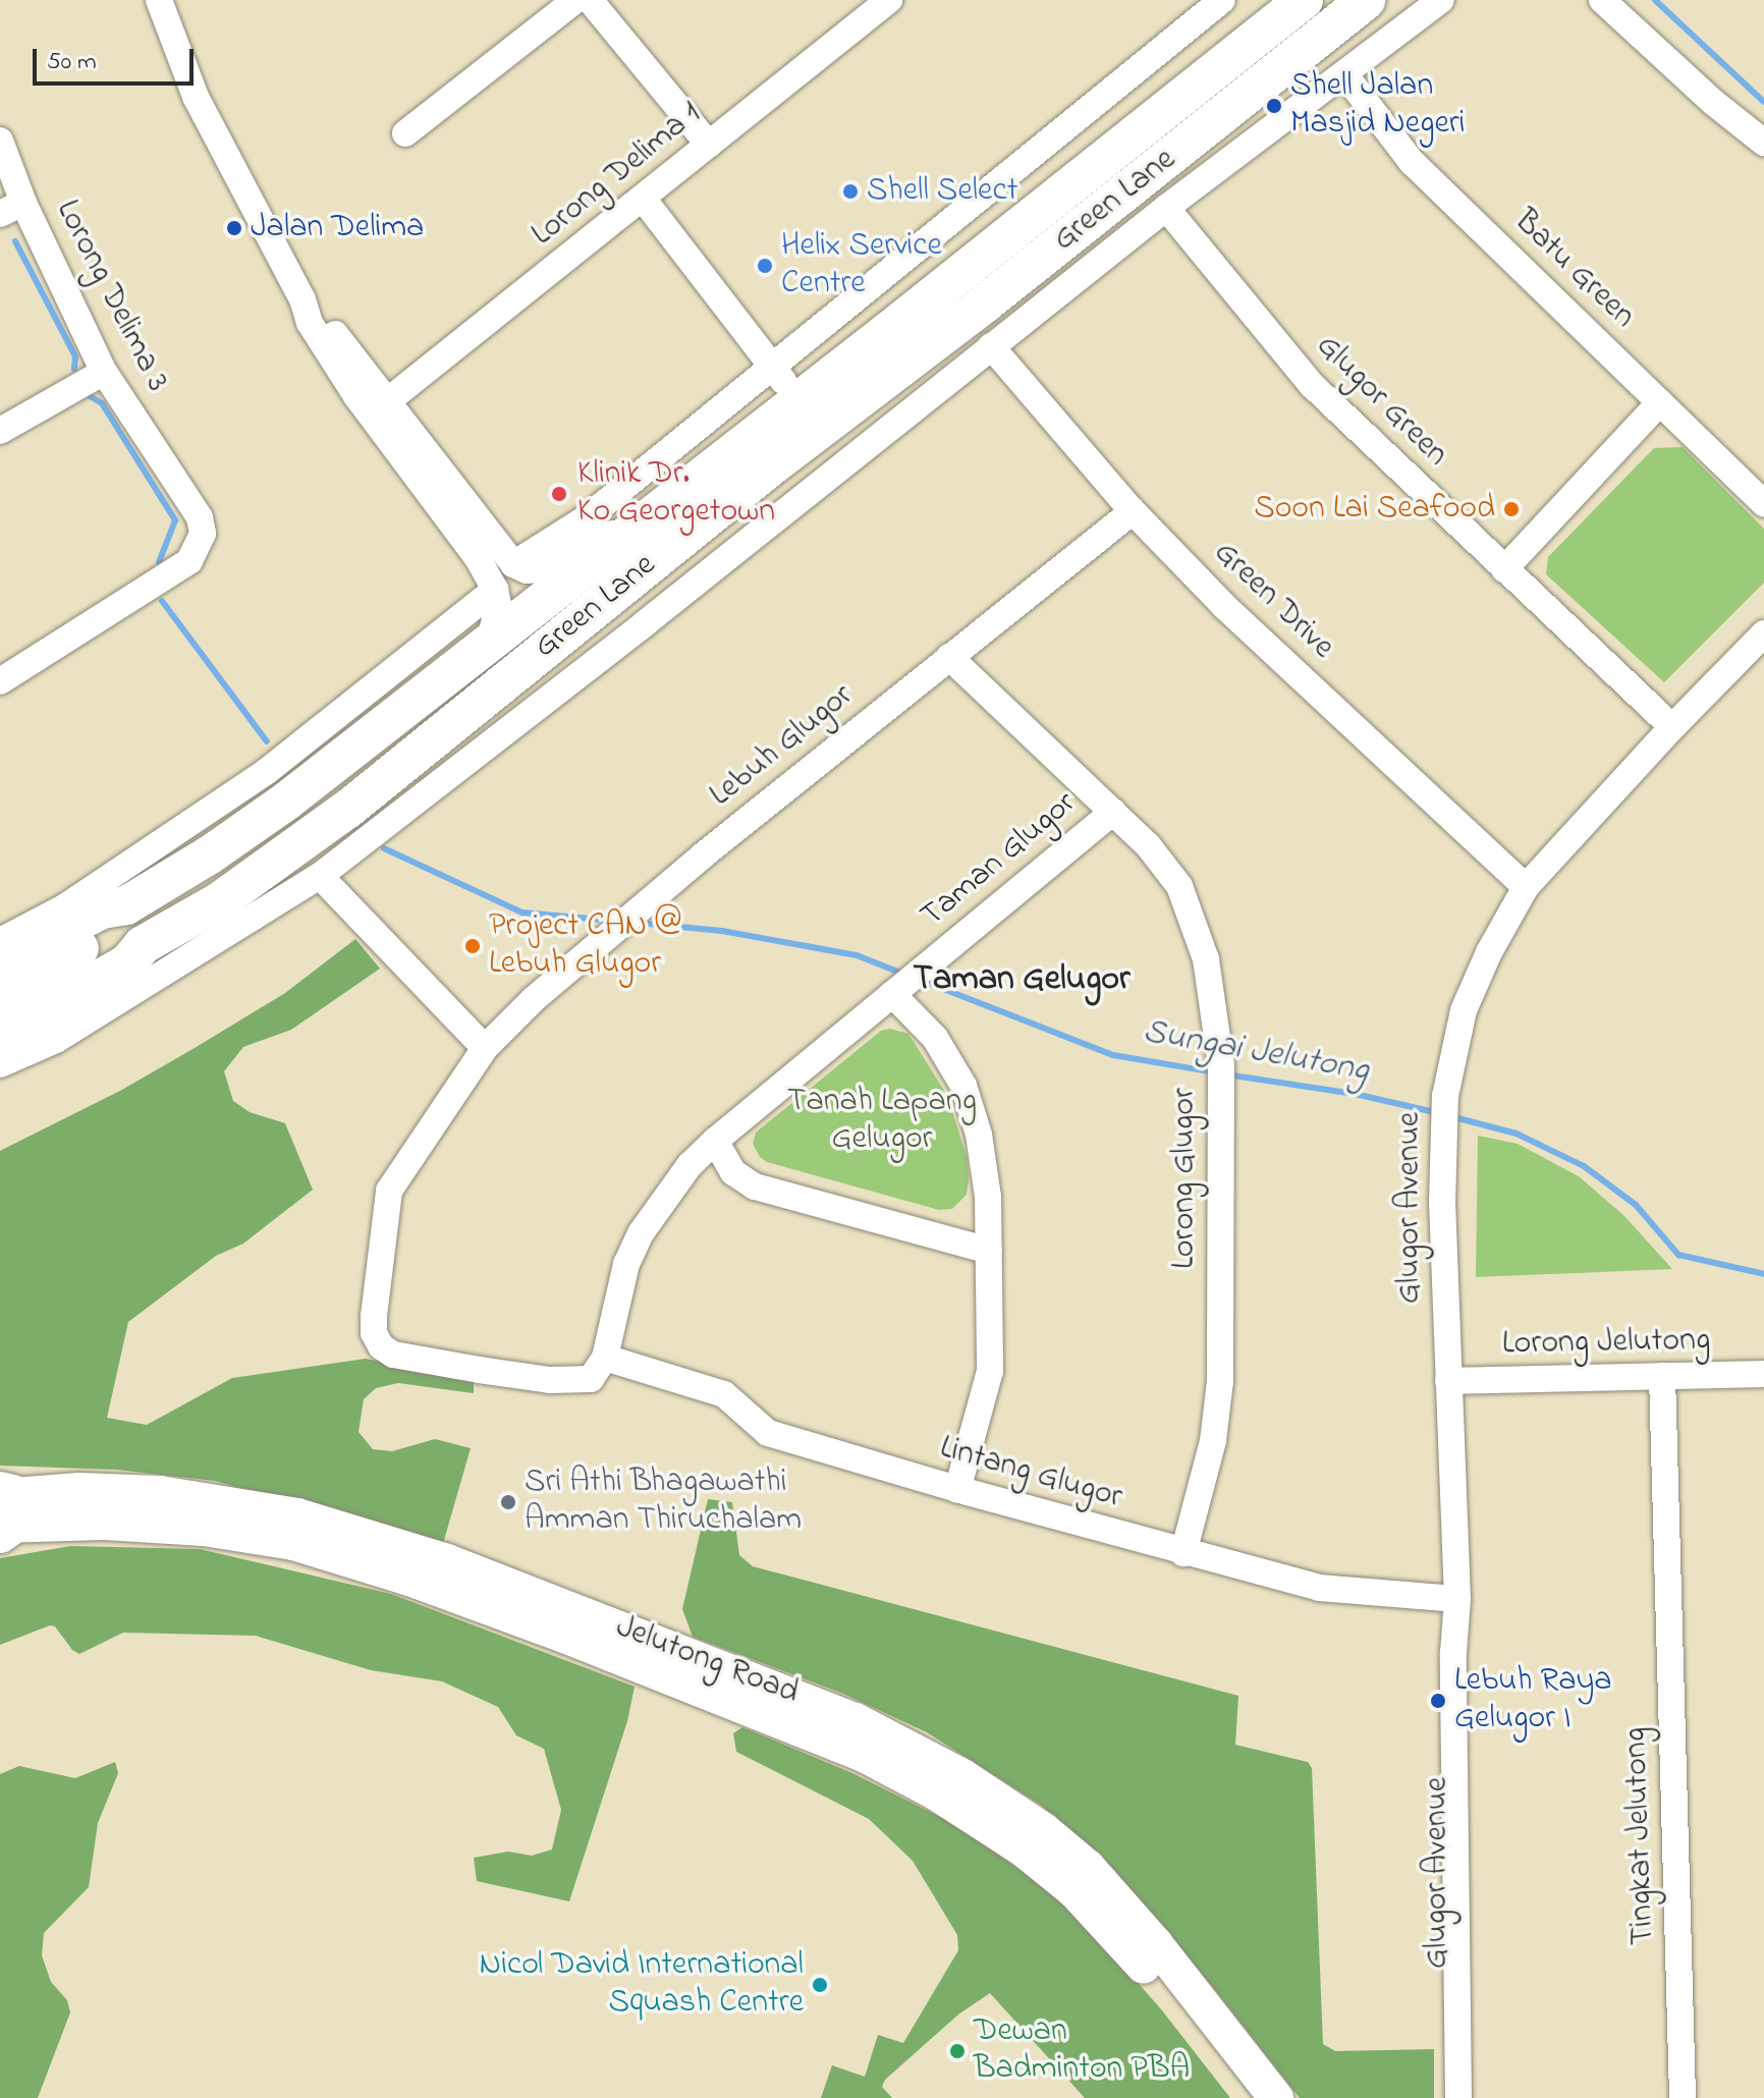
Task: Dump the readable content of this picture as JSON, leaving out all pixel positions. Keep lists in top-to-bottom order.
{
  "streets": {
    "highway": ["Green Lane"],
    "main road": ["Jelutong Road"],
    "street": [
      "Lorong Delima 1",
      "Batu Green",
      "Lorong Delima 3",
      "Glugor Green",
      "Green Drive",
      "Lebuh Glugor",
      "Taman Glugor",
      "Lorong Glugor",
      "Glugor Avenue",
      "Lorong Jelutong",
      "Lintang Glugor",
      "Tingkat Jelutong"
    ]
  },
  "crossings": [
    ["Glugor Green", "Glugor Avenue"],
    ["Green Drive", "Lebuh Glugor"],
    ["Green Drive", "Glugor Avenue"],
    ["Lebuh Glugor", "Taman Glugor"],
    ["Lebuh Glugor", "Lorong Glugor"],
    ["Lebuh Glugor", "Lintang Glugor"],
    ["Taman Glugor", "Lorong Glugor"],
    ["Taman Glugor", "Lintang Glugor"],
    ["Lorong Glugor", "Lintang Glugor"],
    ["Glugor Avenue", "Lorong Jelutong"],
    ["Glugor Avenue", "Lintang Glugor"],
    ["Lorong Jelutong", "Tingkat Jelutong"]
  ],
  "districts": ["Taman Gelugor"],
  "water": ["Sungai Jelutong"],
  "parks": ["Tanah Lapang Gelugor"],
  "places": [
    "Shell Jalan Masjid Negeri",
    "Shell Select",
    "Jalan Delima",
    "Helix Service Centre",
    "Klinik Dr. Ko Georgetown",
    "Soon Lai Seafood",
    "Project CAN @ Lebuh Glugor",
    "Sri Athi Bhagawathi Amman Thiruchalam",
    "Lebuh Raya Gelugor I",
    "Nicol David International Squash Centre",
    "Dewan Badminton PBA"
  ],
  "scale_bar": "50 m"
}
